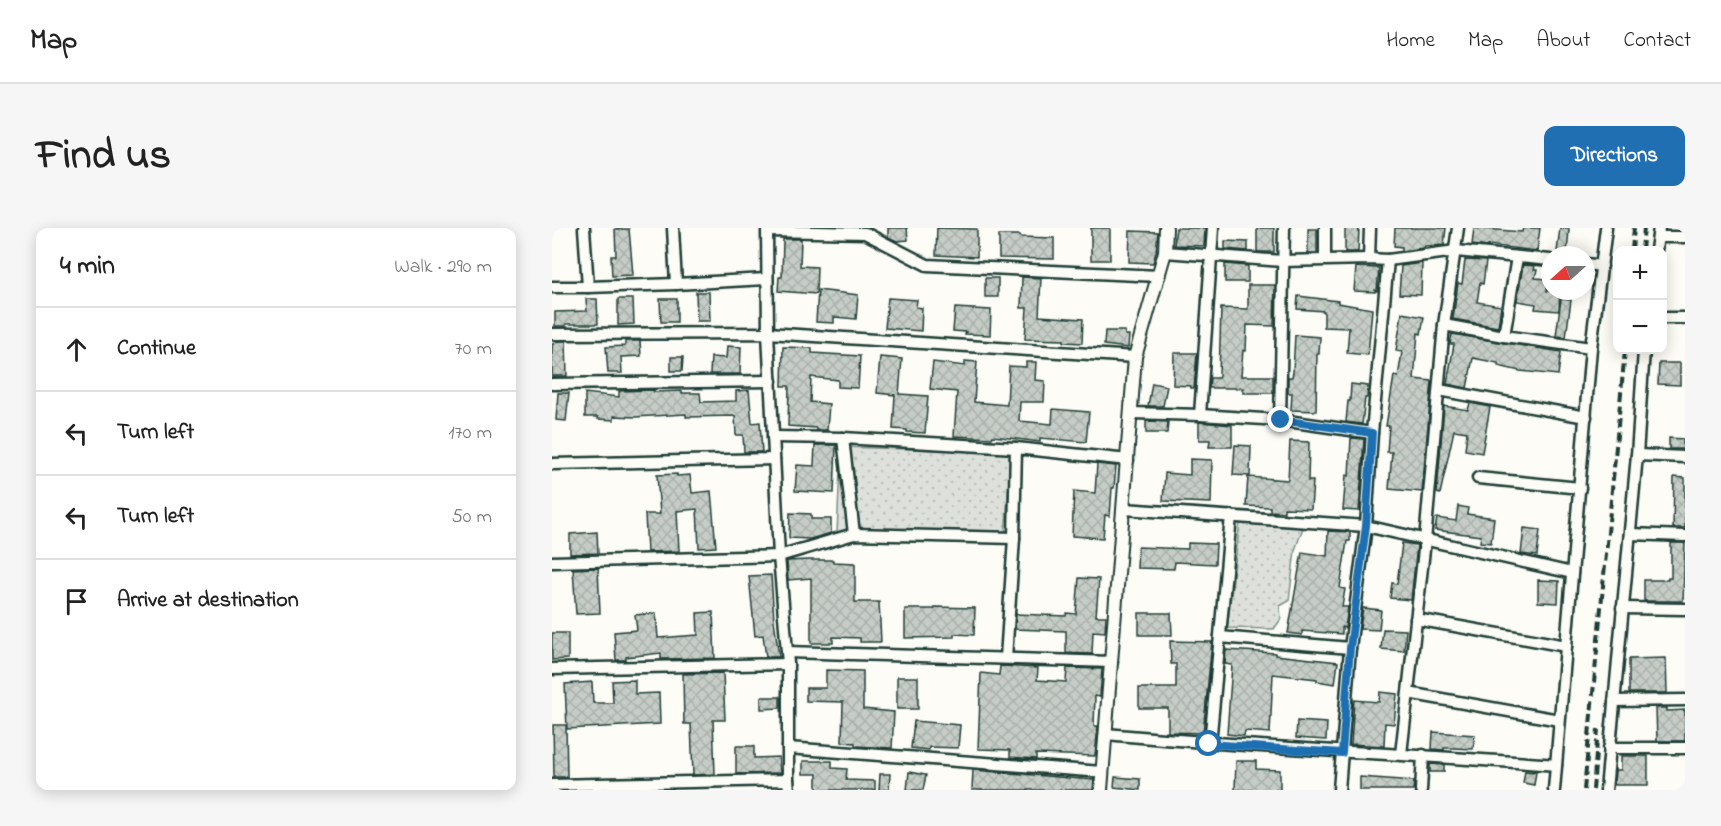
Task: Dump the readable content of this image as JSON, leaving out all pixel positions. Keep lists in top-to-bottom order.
{
  "north": "left",
  "page": {
    "header": "Map",
    "nav": [
      "Home",
      "Map",
      "About",
      "Contact"
    ],
    "title": "Find us",
    "buttons": "Directions",
    "heading": ["4 min", "Walk · 290 m"],
    "map_buttons": ["+", "−"],
    "list": [
      ["Continue", "70 m"],
      ["Turn left", "170 m"],
      ["Turn left", "50 m"],
      "Arrive at destination"
    ]
  }
}
